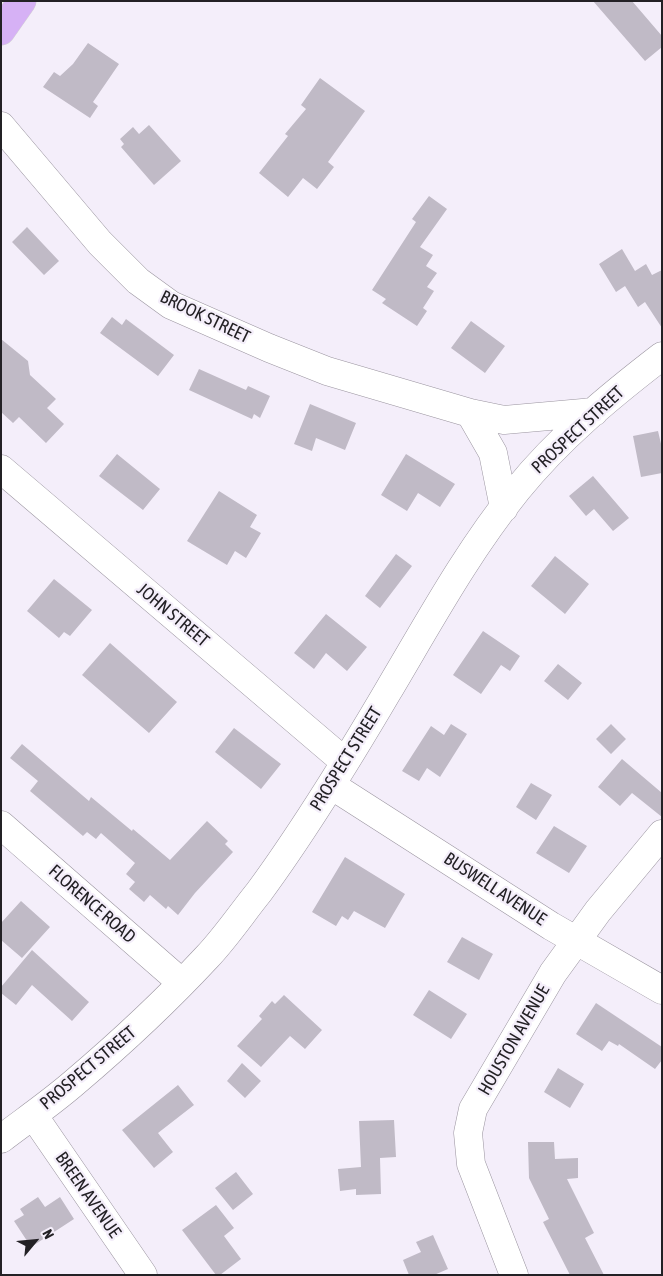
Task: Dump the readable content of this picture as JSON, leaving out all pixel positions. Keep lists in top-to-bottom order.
{
  "streets": {
    "street": [
      "BROOK STREET",
      "PROSPECT STREET",
      "JOHN STREET",
      "BUSWELL AVENUE",
      "FLORENCE ROAD",
      "HOUSTON AVENUE",
      "BREEN AVENUE"
    ]
  },
  "crossings": [
    ["BROOK STREET", "PROSPECT STREET"],
    ["PROSPECT STREET", "JOHN STREET"],
    ["PROSPECT STREET", "BUSWELL AVENUE"],
    ["PROSPECT STREET", "FLORENCE ROAD"],
    ["PROSPECT STREET", "BREEN AVENUE"],
    ["BUSWELL AVENUE", "HOUSTON AVENUE"]
  ],
  "north": "top right"
}
